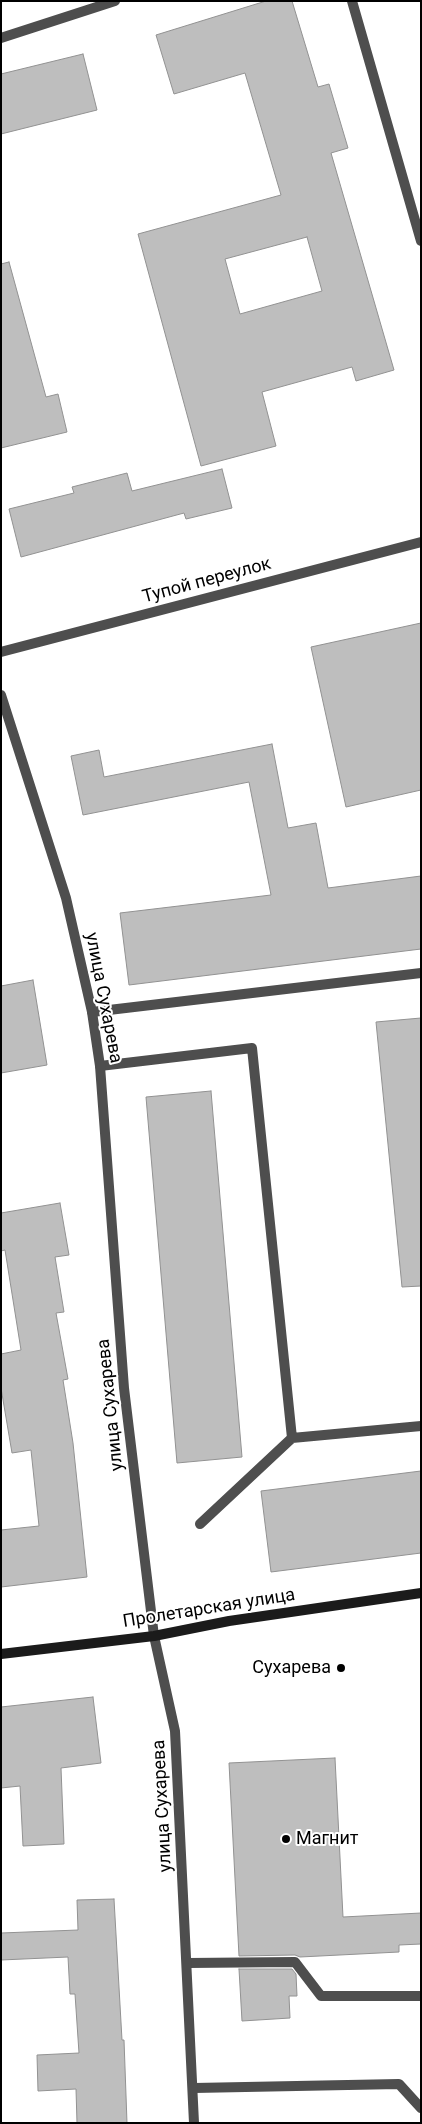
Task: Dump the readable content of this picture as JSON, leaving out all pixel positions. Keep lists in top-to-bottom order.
{
  "streets": {
    "main road": ["Пролетарская улица"],
    "street": ["Тупой переулок", "улица Сухарева"]
  },
  "crossings": [
    ["улица Сухарева", "Пролетарская улица"]
  ],
  "places": ["Сухарева", "Магнит"]
}
